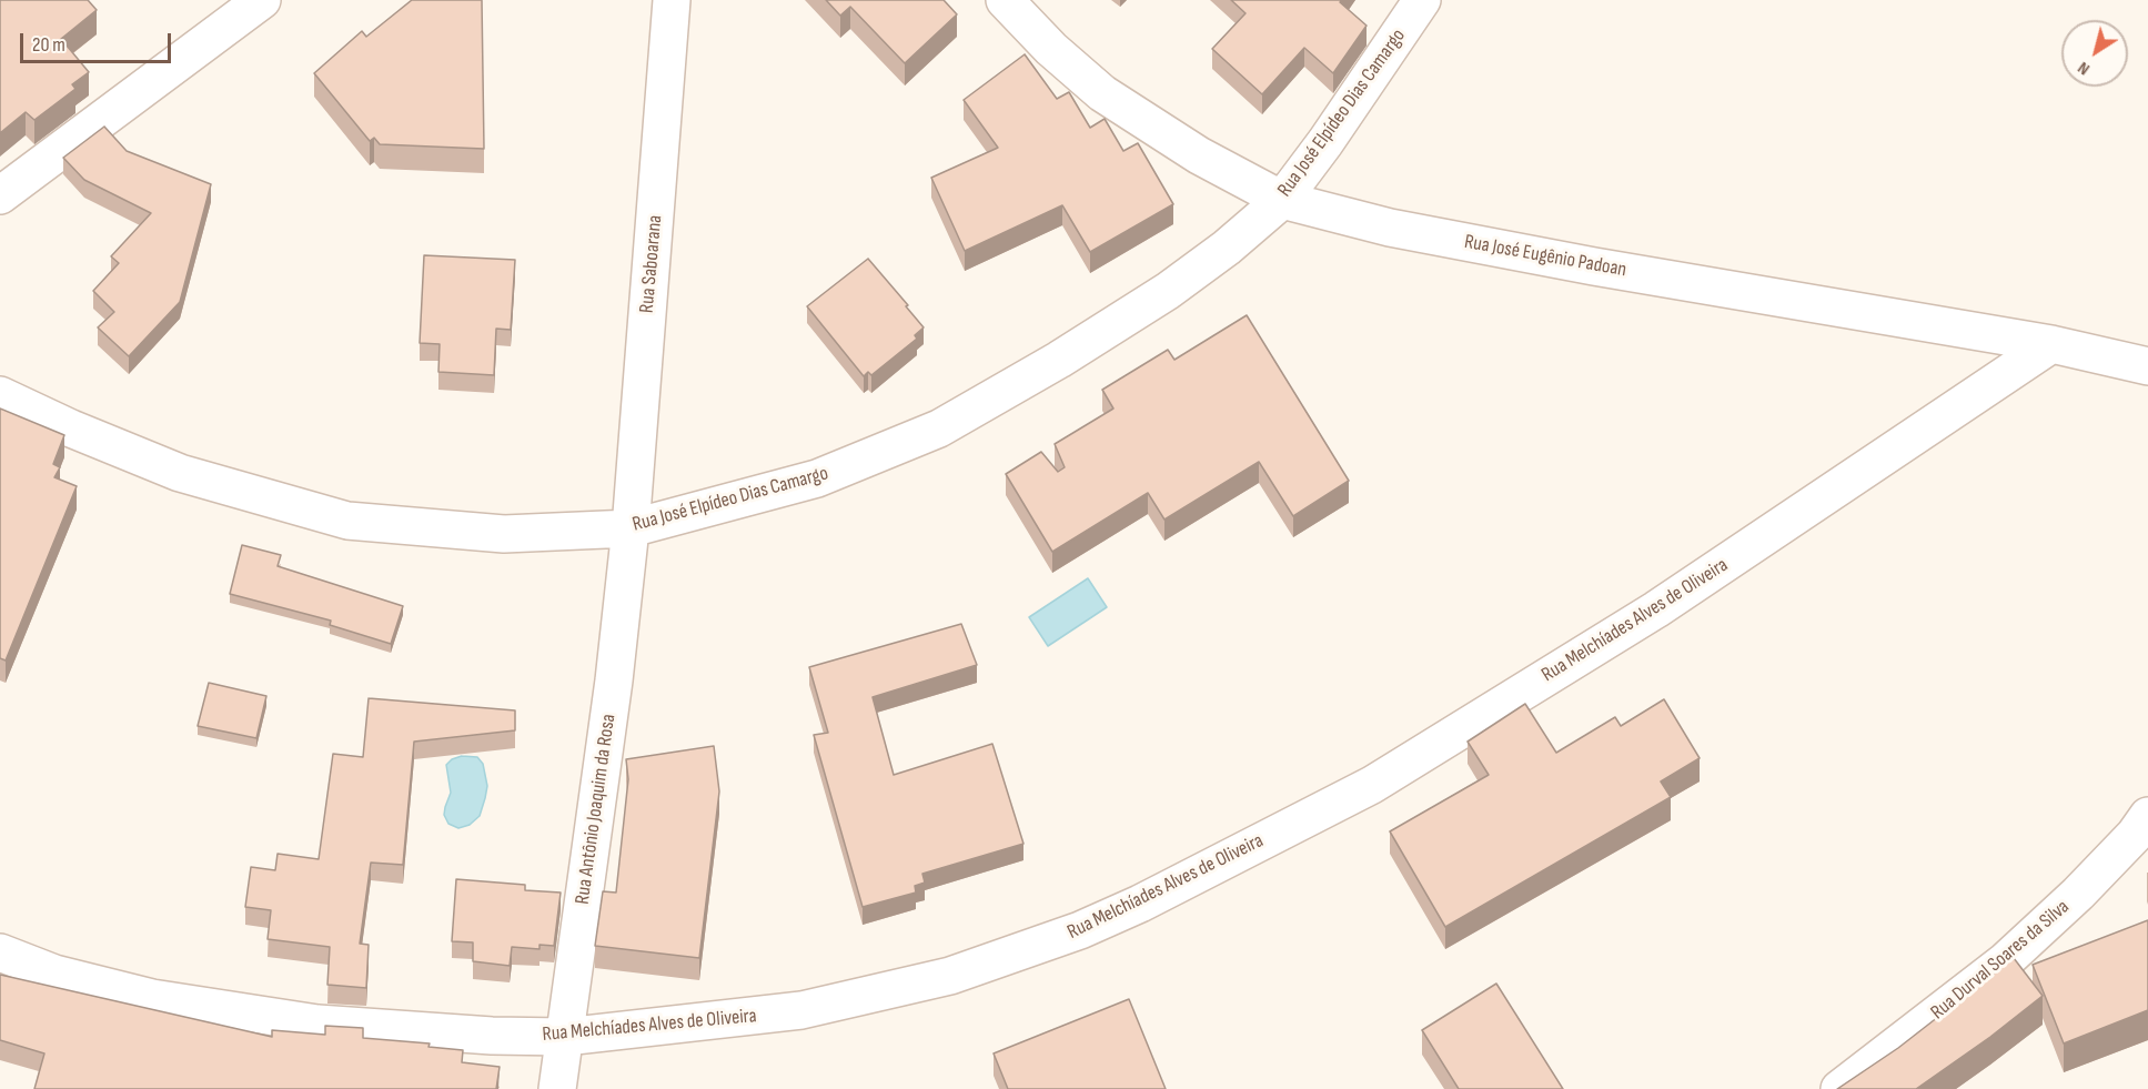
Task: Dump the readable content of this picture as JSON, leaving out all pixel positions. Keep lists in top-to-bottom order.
{
  "streets": {
    "street": [
      "Rua José Elpídeo Dias Camargo",
      "Rua José Eugênio Padoan",
      "Rua Saboarana",
      "Rua Melchíades Alves de Oliveira",
      "Rua Antônio Joaquim da Rosa",
      "Rua Durval Soares da Silva"
    ]
  },
  "crossings": [
    ["Rua José Elpídeo Dias Camargo", "Rua José Eugênio Padoan"],
    ["Rua José Elpídeo Dias Camargo", "Rua Saboarana"],
    ["Rua José Elpídeo Dias Camargo", "Rua Antônio Joaquim da Rosa"],
    ["Rua José Eugênio Padoan", "Rua Melchíades Alves de Oliveira"],
    ["Rua Saboarana", "Rua Antônio Joaquim da Rosa"],
    ["Rua Melchíades Alves de Oliveira", "Rua Antônio Joaquim da Rosa"]
  ],
  "scale_bar": "20 m",
  "north": "bottom left"
}
